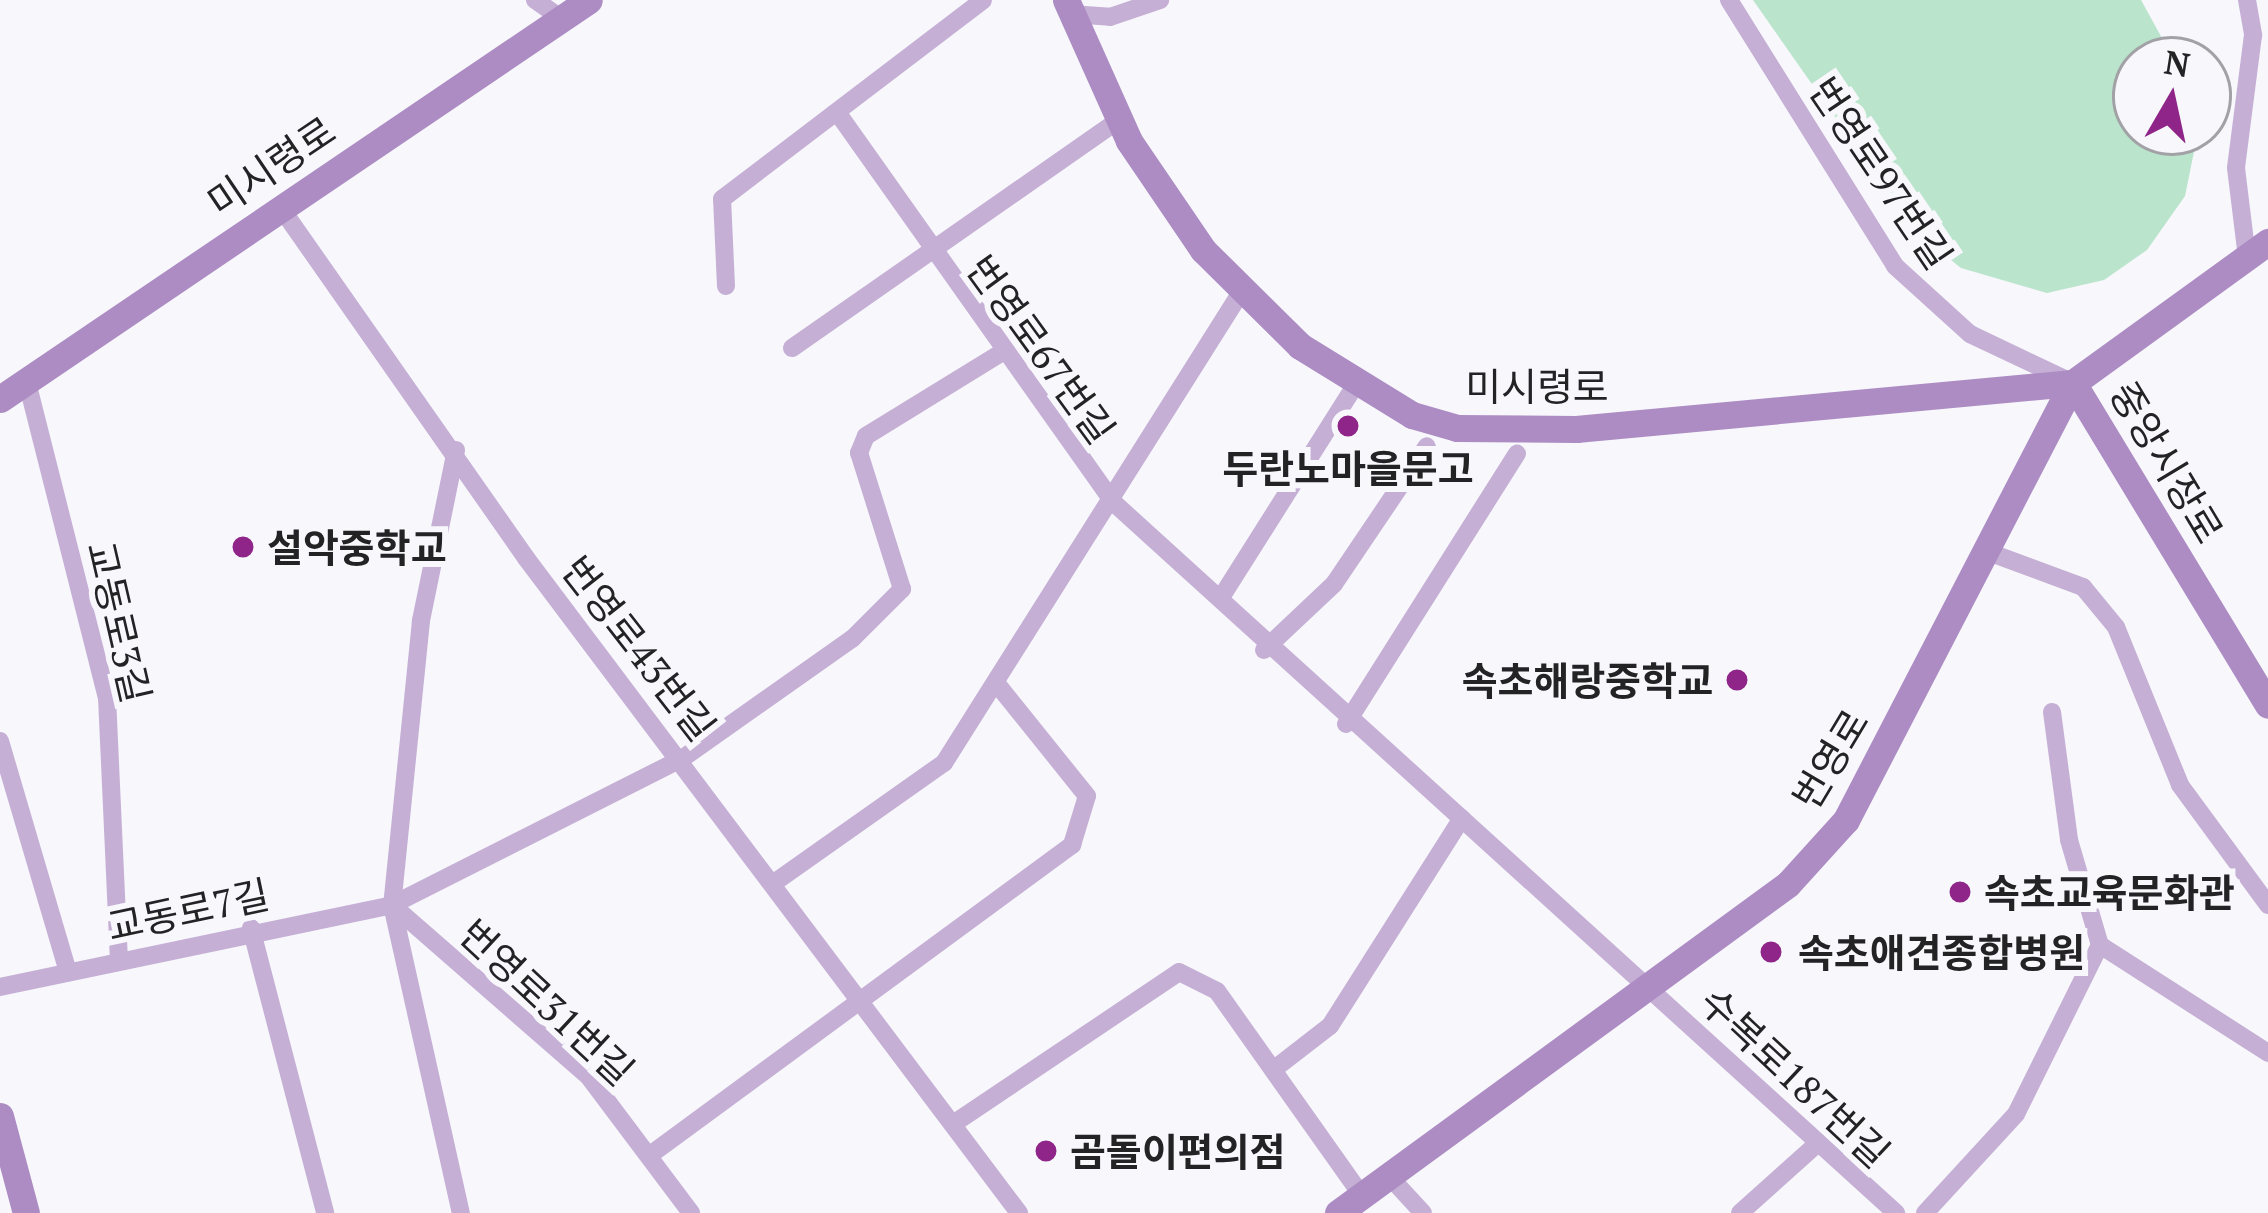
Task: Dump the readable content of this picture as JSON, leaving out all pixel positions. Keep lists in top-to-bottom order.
{
  "streets": {
    "main road": ["미시령로", "중앙시장로", "번영로"],
    "street": [
      "번영로97번길",
      "번영로67번길",
      "교동로3길",
      "번영로43번길",
      "교동로7길",
      "번영로31번길",
      "수복로187번길"
    ]
  },
  "crossings": [
    ["미시령로", "번영로97번길"],
    ["미시령로", "중앙시장로"],
    ["미시령로", "교동로3길"],
    ["미시령로", "번영로43번길"],
    ["미시령로", "번영로"],
    ["번영로97번길", "중앙시장로"],
    ["번영로97번길", "번영로"],
    ["번영로67번길", "번영로"],
    ["번영로67번길", "교동로7길"],
    ["번영로67번길", "수복로187번길"],
    ["중앙시장로", "번영로"],
    ["교동로3길", "교동로7길"],
    ["번영로43번길", "교동로7길"],
    ["번영로", "수복로187번길"],
    ["교동로7길", "번영로31번길"]
  ],
  "places": [
    "두란노마을문고",
    "설악중학교",
    "속초해랑중학교",
    "속초교육문화관",
    "속초애견종합병원",
    "곰돌이편의점"
  ],
  "north": "top"
}
